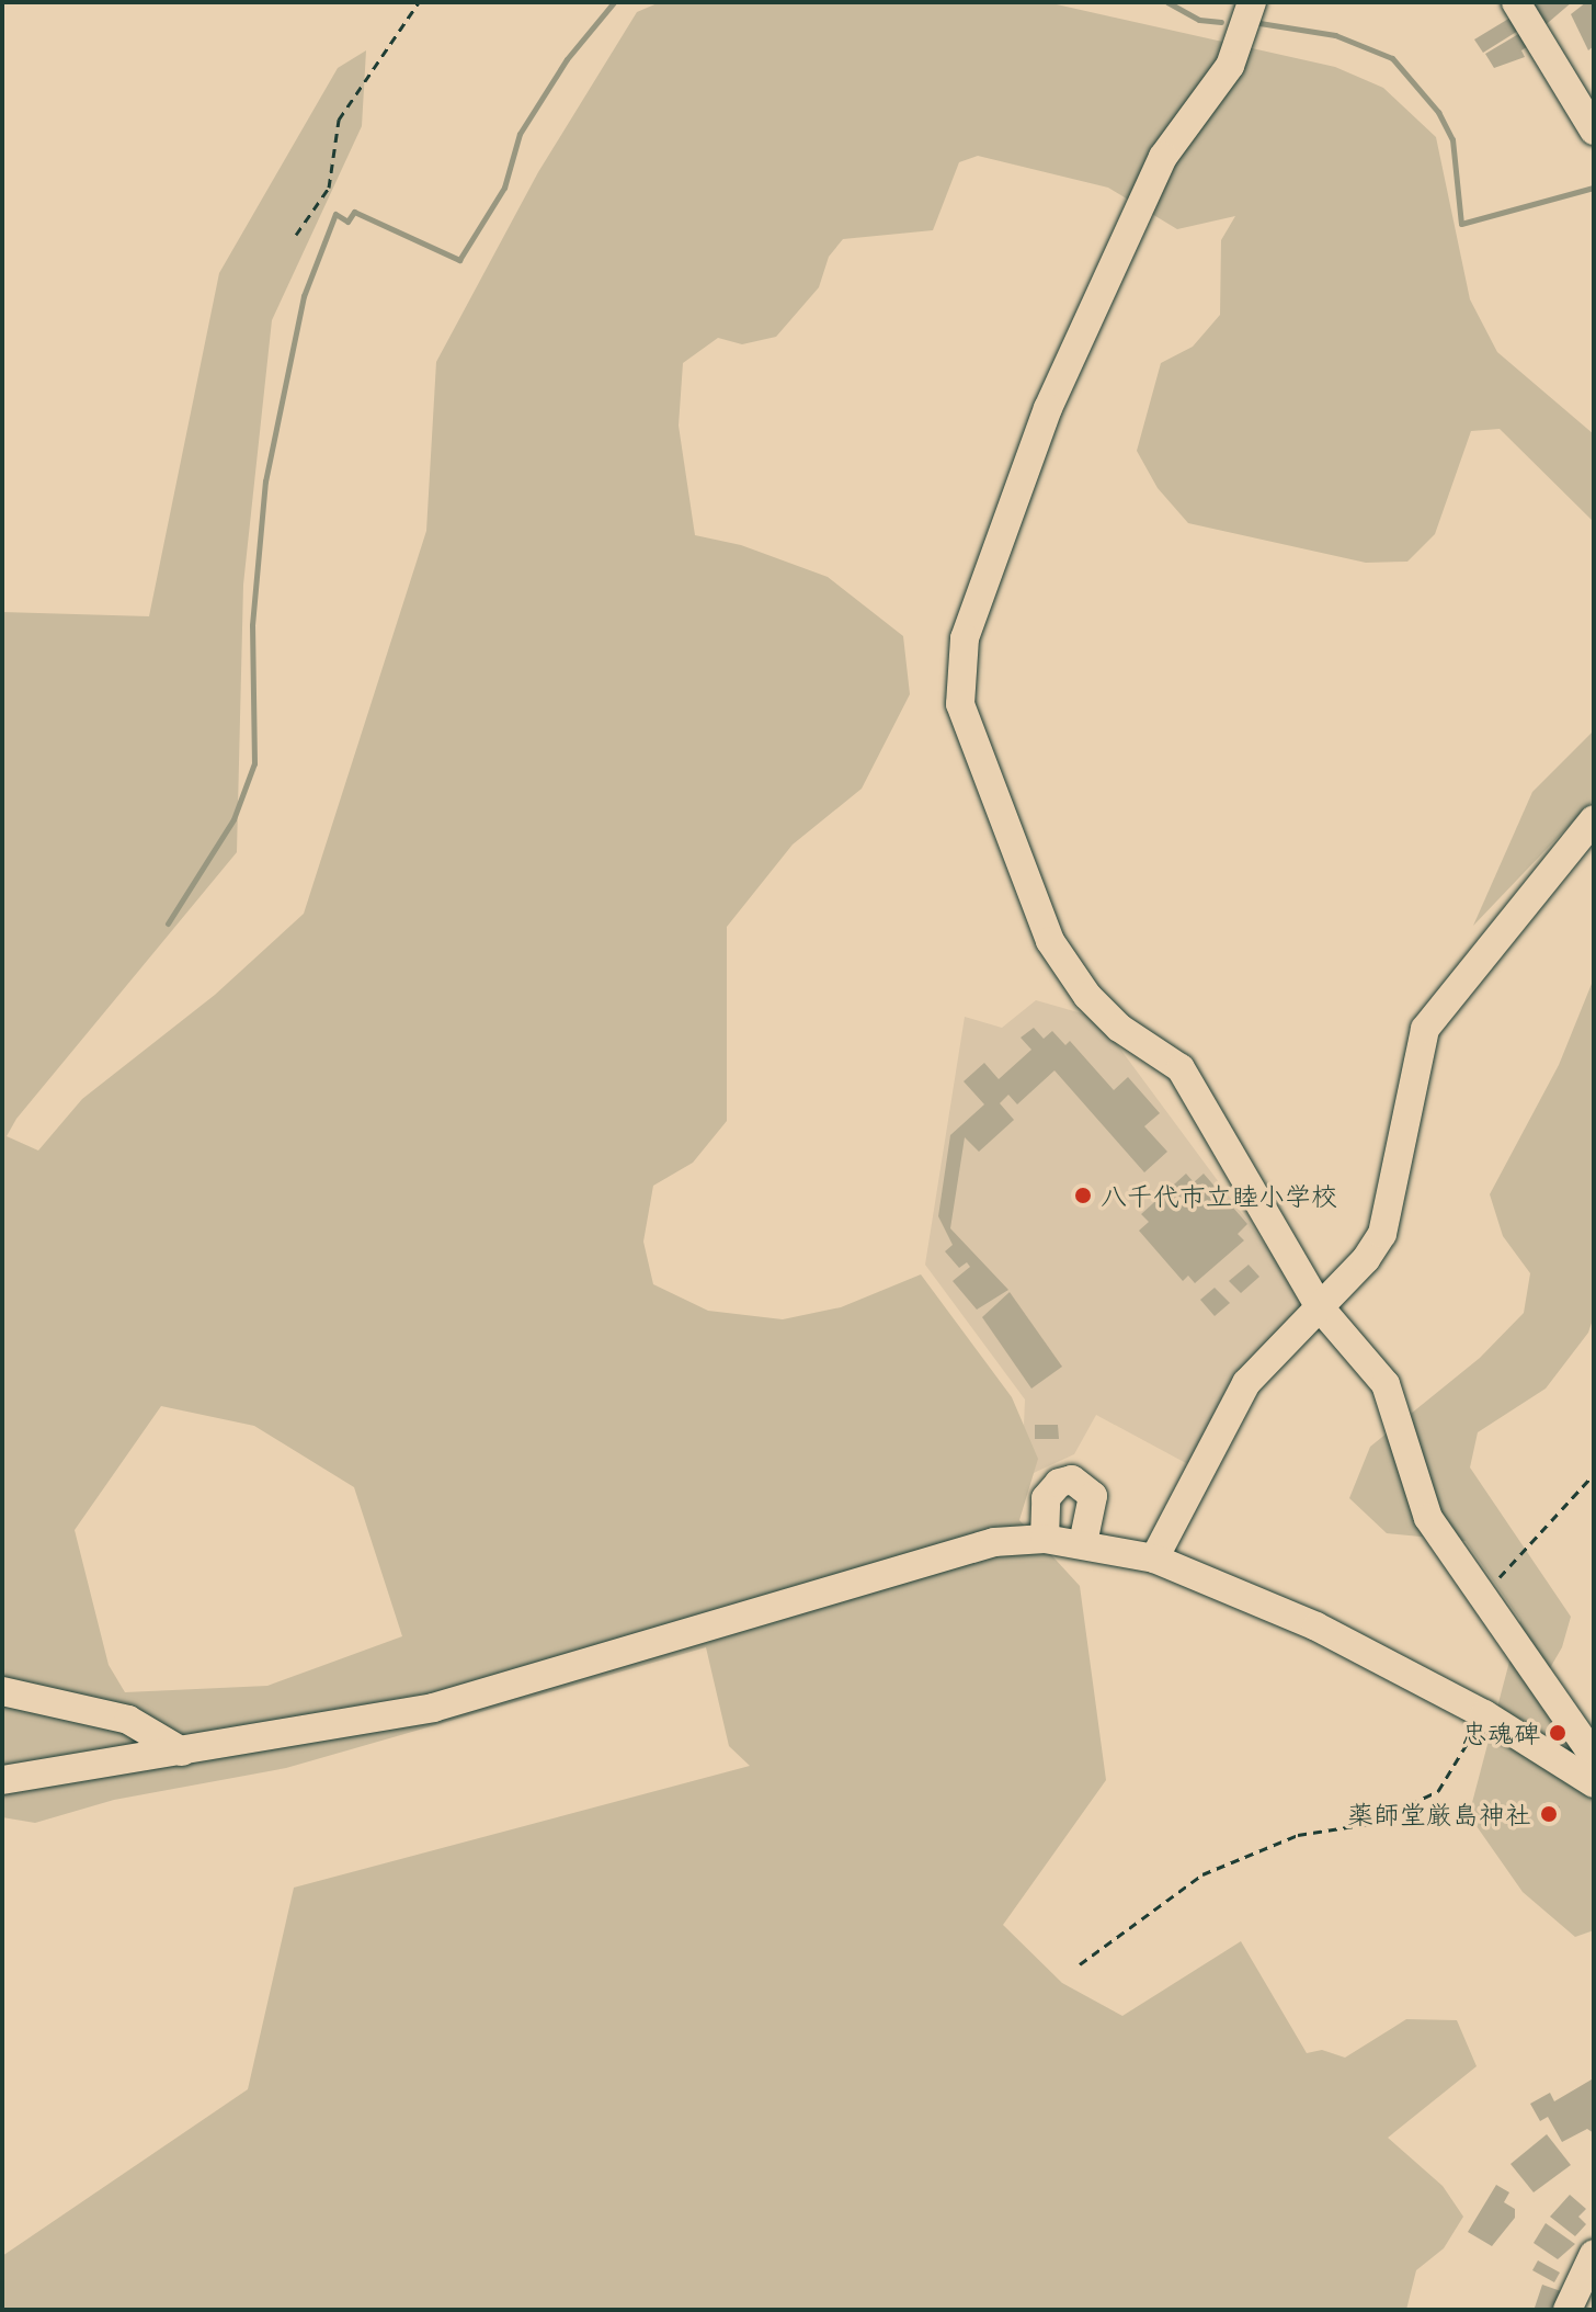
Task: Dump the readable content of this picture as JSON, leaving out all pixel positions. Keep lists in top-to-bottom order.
{
  "places": ["八千代市立睦小学校", "忠魂碑", "薬師堂厳島神社"]
}
